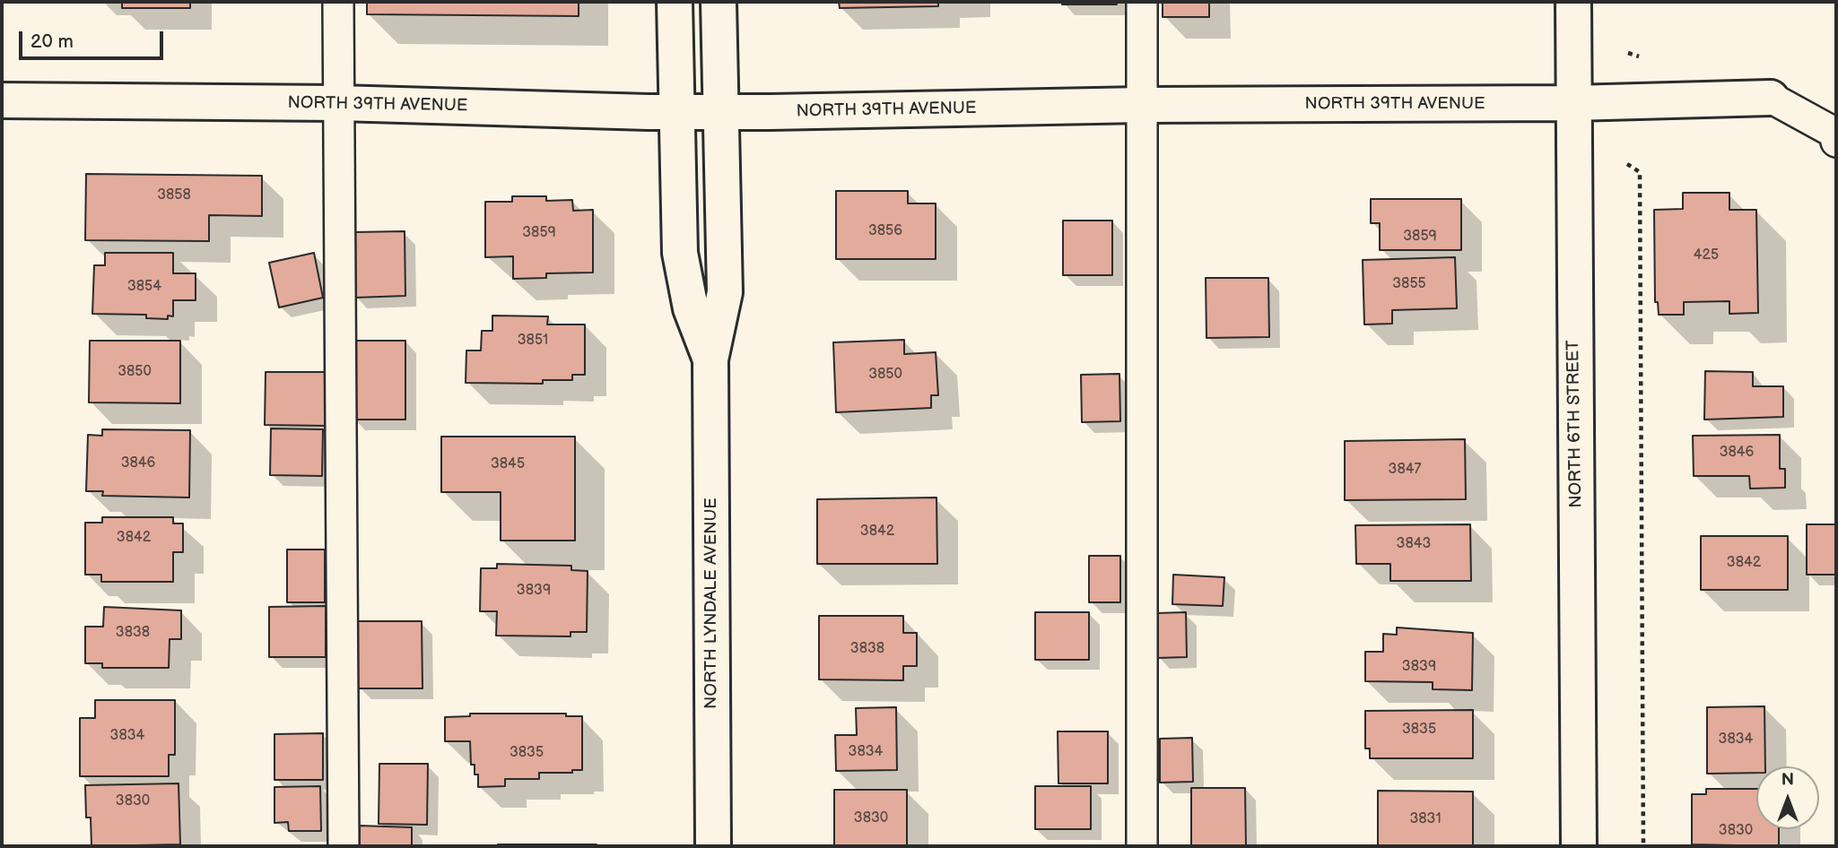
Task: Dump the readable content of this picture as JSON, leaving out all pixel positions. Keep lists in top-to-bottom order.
{
  "streets": {
    "street": ["NORTH 39TH AVENUE", "NORTH 6TH STREET", "NORTH LYNDALE AVENUE"]
  },
  "crossings": [
    ["NORTH 39TH AVENUE", "NORTH 6TH STREET"],
    ["NORTH 39TH AVENUE", "NORTH LYNDALE AVENUE"]
  ],
  "house_numbers": [
    "3858",
    "3856",
    "3859",
    "3859",
    "425",
    "3855",
    "3854",
    "3851",
    "3850",
    "3850",
    "3846",
    "3846",
    "3845",
    "3847",
    "3842",
    "3842",
    "3843",
    "3842",
    "3839",
    "3838",
    "3838",
    "3839",
    "3835",
    "3834",
    "3834",
    "3834",
    "3835",
    "3830",
    "3830",
    "3831",
    "3830"
  ],
  "scale_bar": "20 m",
  "north": "top"
}
